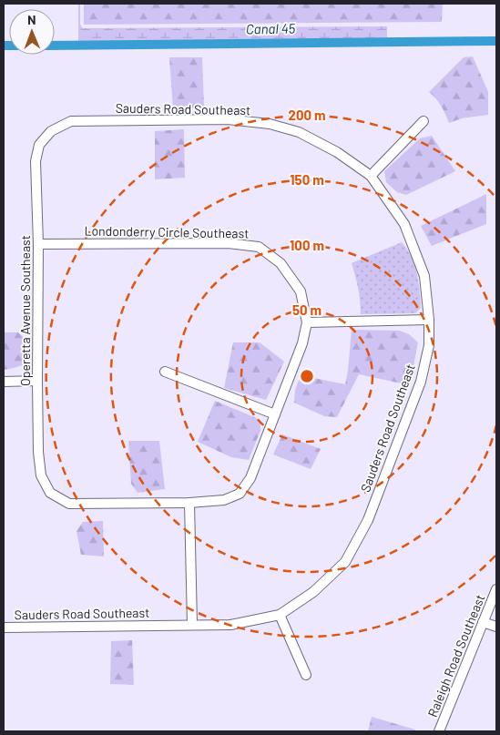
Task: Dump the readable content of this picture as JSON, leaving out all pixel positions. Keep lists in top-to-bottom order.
{
  "streets": {
    "street": [
      "Sauders Road Southeast",
      "Londonderry Circle Southeast",
      "Operetta Avenue Southeast",
      "Raleigh Road Southeast"
    ]
  },
  "crossings": [
    ["Sauders Road Southeast", "Operetta Avenue Southeast"],
    ["Londonderry Circle Southeast", "Operetta Avenue Southeast"]
  ],
  "water": ["Canal 45"],
  "north": "top",
  "rings": [
    "200 m",
    "150 m",
    "100 m",
    "50 m"
  ]
}
